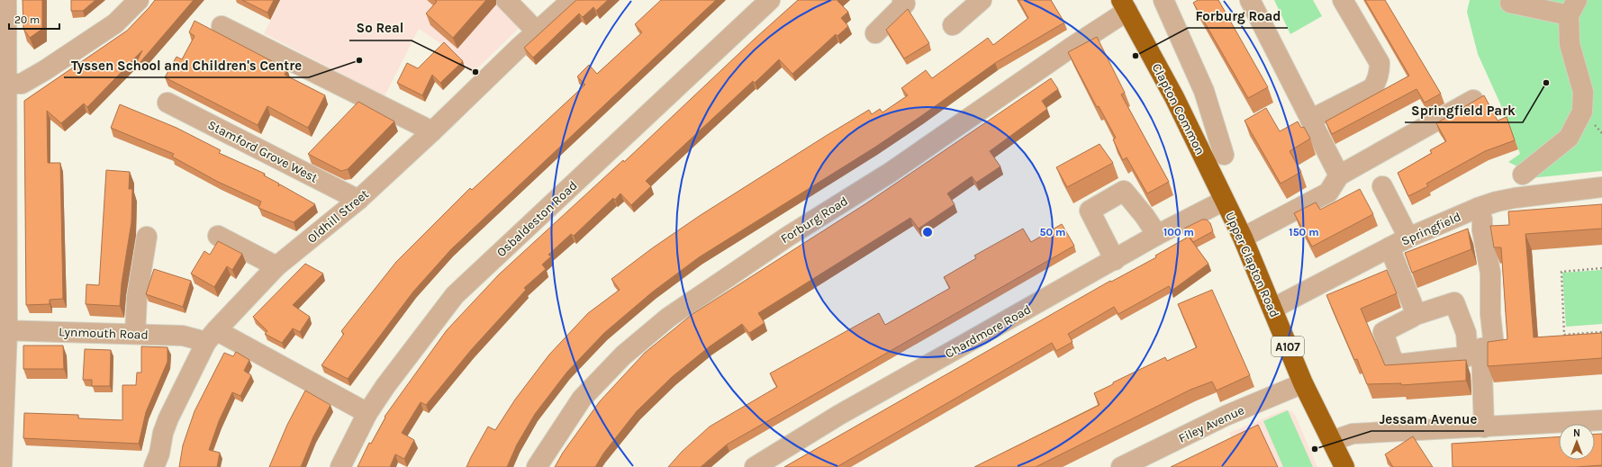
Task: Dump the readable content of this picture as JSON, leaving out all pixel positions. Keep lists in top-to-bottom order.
{
  "streets": {
    "highway": ["Clapton Common", "Upper Clapton Road", "A107"],
    "street": [
      "Stamford Grove West",
      "Oldhill Street",
      "Osbaldeston Road",
      "Forburg Road",
      "Springfield",
      "Chardmore Road",
      "Lynmouth Road",
      "Filey Avenue"
    ]
  },
  "crossings": [
    ["Clapton Common", "Forburg Road"],
    ["Clapton Common", "Upper Clapton Road"],
    ["Clapton Common", "Chardmore Road"],
    ["Stamford Grove West", "Oldhill Street"],
    ["Oldhill Street", "Lynmouth Road"],
    ["Osbaldeston Road", "Lynmouth Road"],
    ["Springfield", "Upper Clapton Road"],
    ["Upper Clapton Road", "Chardmore Road"],
    ["Upper Clapton Road", "Filey Avenue"]
  ],
  "places": [
    "Forburg Road",
    "Tyssen School and Children's Centre",
    "So Real",
    "Springfield Park",
    "Jessam Avenue"
  ],
  "scale_bar": "20 m",
  "north": "top",
  "rings": ["50 m", "100 m", "150 m"]
}
